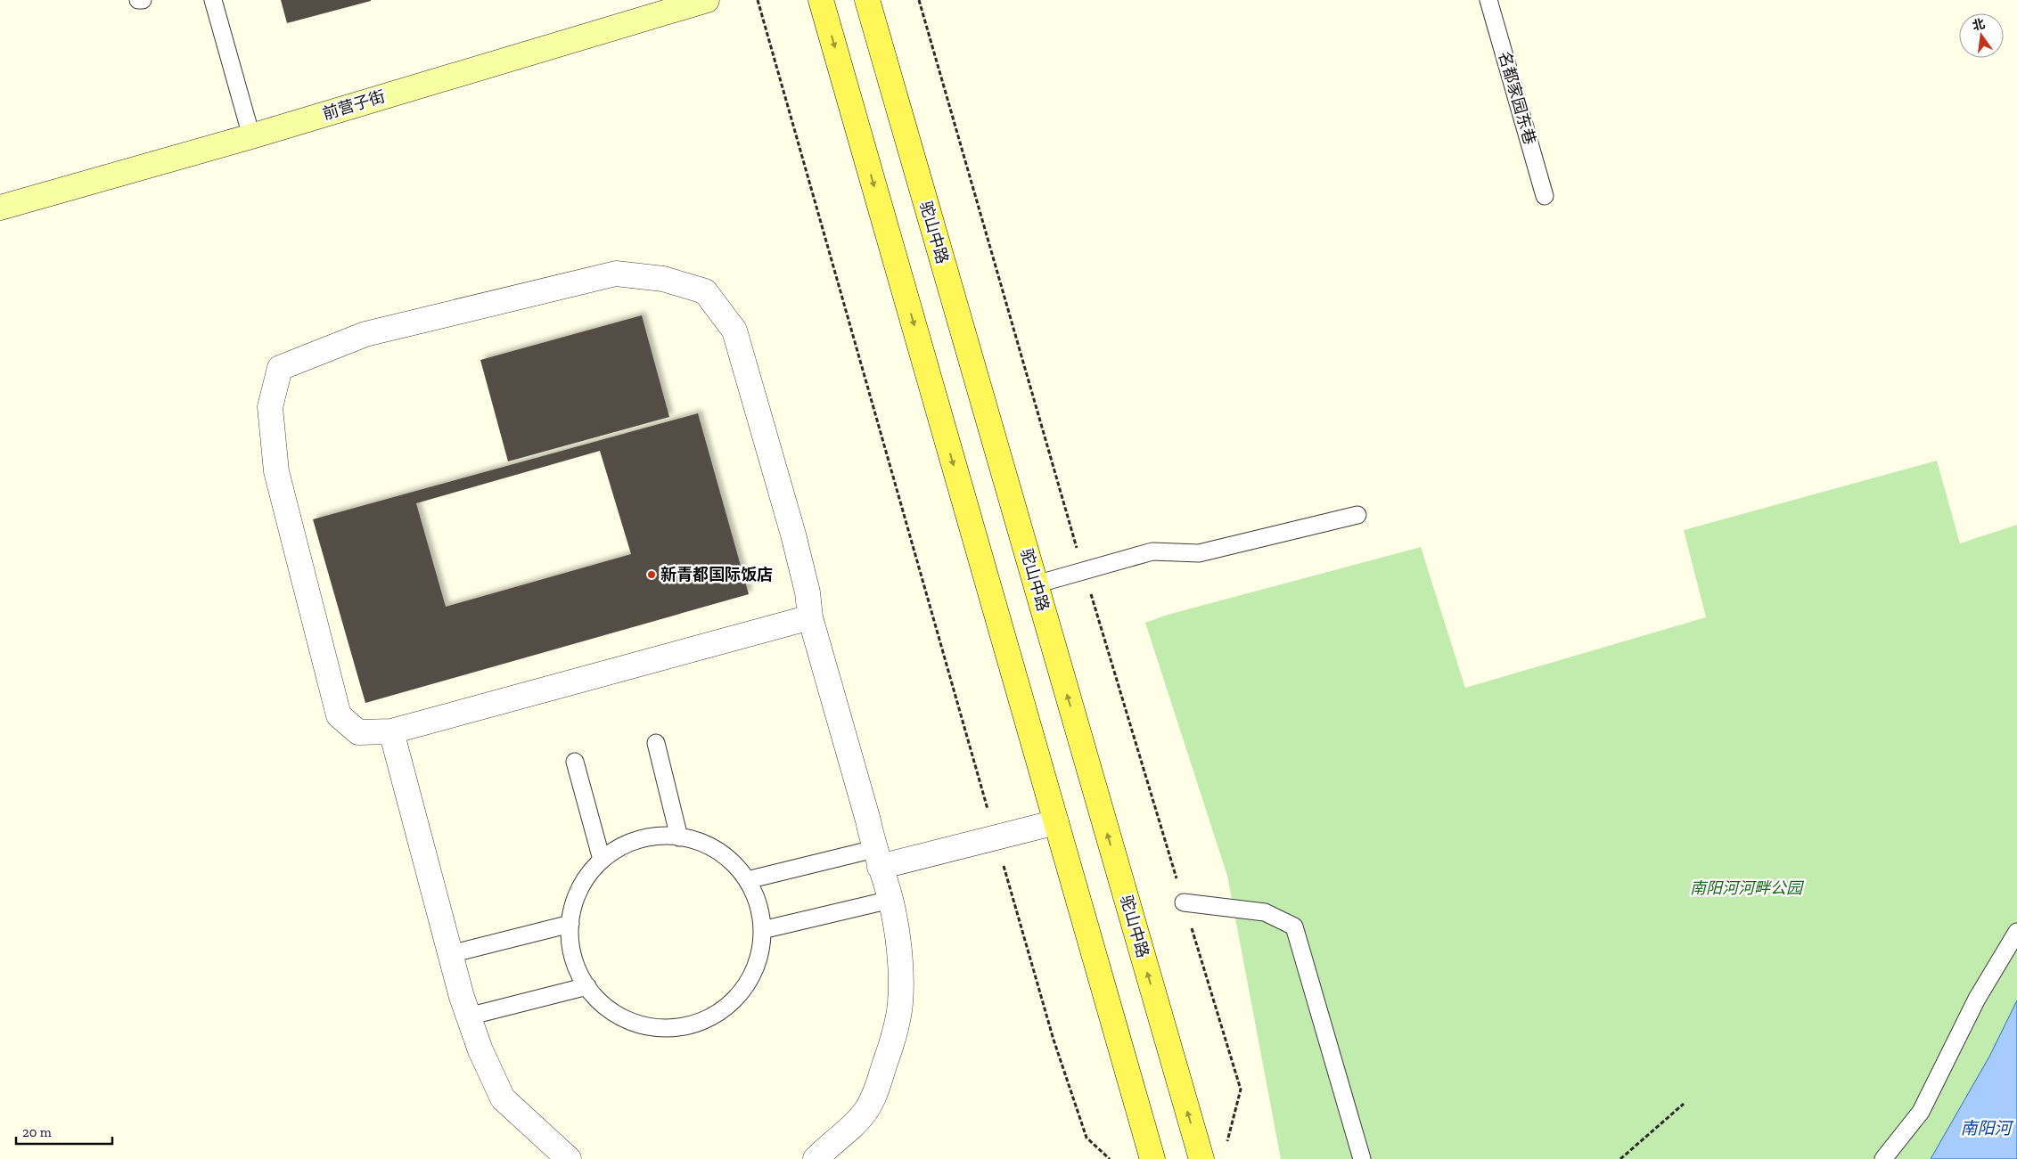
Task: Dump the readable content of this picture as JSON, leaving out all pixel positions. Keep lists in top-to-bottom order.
{
  "streets": {
    "main road": ["驼山中路"],
    "street": ["前营子街"],
    "lane": ["名都家园东巷"]
  },
  "water": ["南阳河"],
  "parks": ["南阳河河畔公园"],
  "places": ["新青都国际饭店"],
  "scale_bar": "20 m",
  "north": "top"
}
